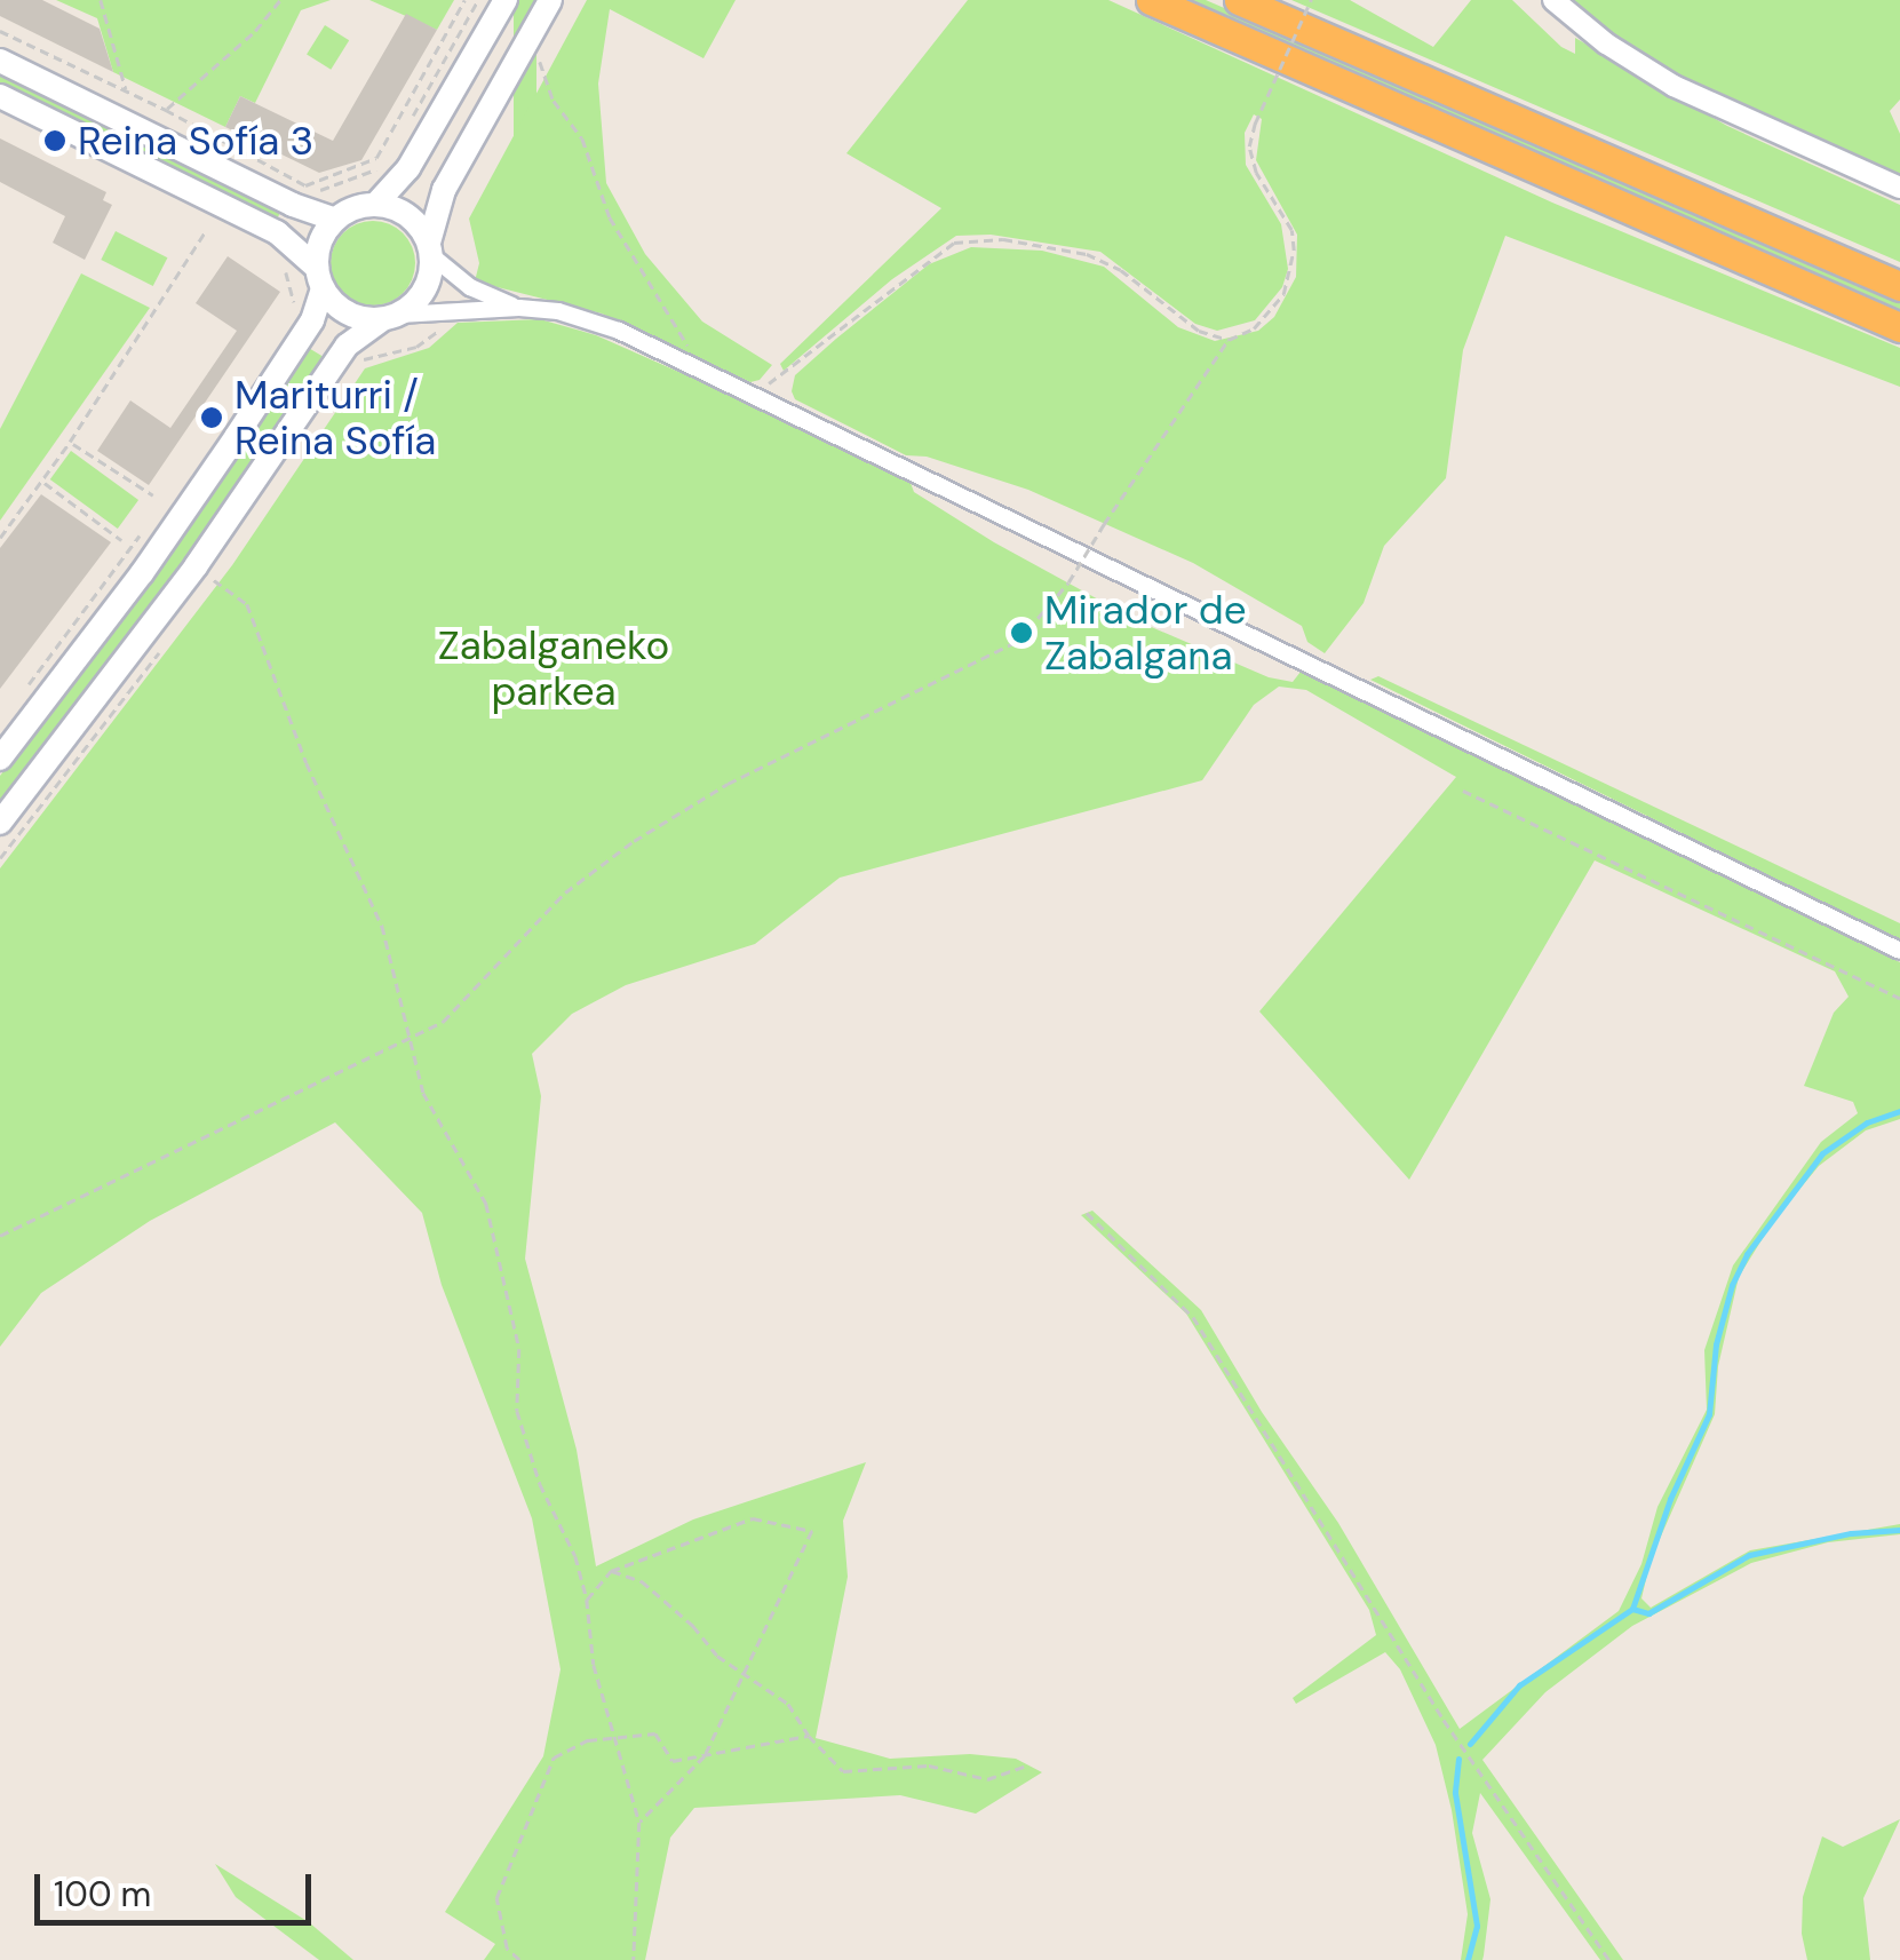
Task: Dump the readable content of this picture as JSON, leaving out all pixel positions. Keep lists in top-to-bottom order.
{
  "parks": ["Zabalganeko parkea"],
  "places": ["Reina Sofía 3", "Mariturri / Reina Sofía", "Mirador de Zabalgana"],
  "scale_bar": "100 m"
}
